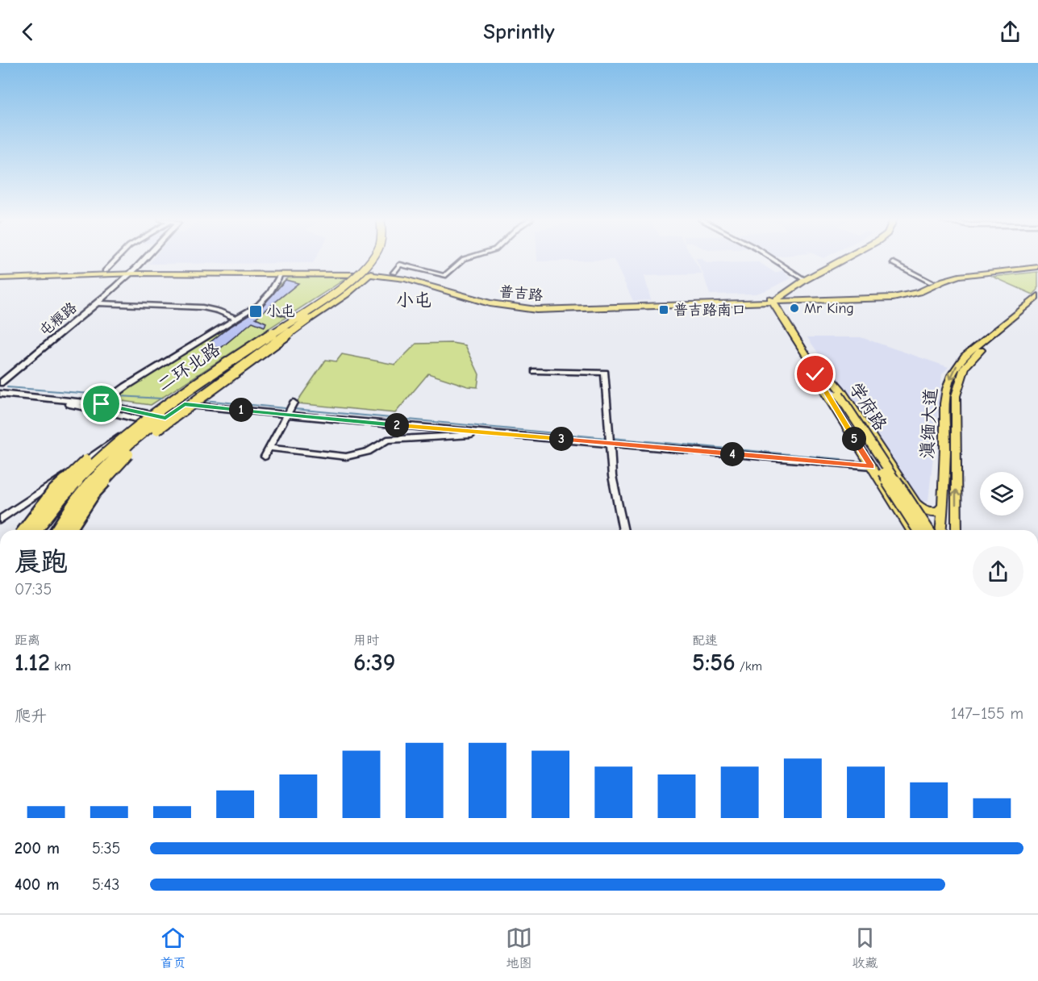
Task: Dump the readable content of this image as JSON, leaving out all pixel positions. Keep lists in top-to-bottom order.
{
  "streets": {
    "main road": [
      "普吉路",
      "二环北路",
      "学府路",
      "滇缅大道"
    ],
    "street": ["屯粮路"]
  },
  "crossings": [
    ["普吉路", "屯粮路"],
    ["普吉路", "二环北路"],
    ["普吉路", "学府路"]
  ],
  "districts": ["小屯"],
  "places": {
    "other": ["Mr King"],
    "transit": ["普吉路南口", "小屯"]
  },
  "page": {
    "header": "Sprintly",
    "pins": [
      "1",
      "2",
      "3",
      "5",
      "4"
    ],
    "heading": ["晨跑", "07:35"],
    "stats": [
      ["距离", "1.12 km"],
      ["用时", "6:39"],
      ["配速", "5:56 /km"]
    ],
    "chart": ["爬升", "147–155 m"],
    "list": [
      {
        "name": "200 m",
        "note": "5:35"
      },
      {
        "name": "400 m",
        "note": "5:43"
      }
    ],
    "tabs": ["首页", "地图", "收藏"]
  }
}
